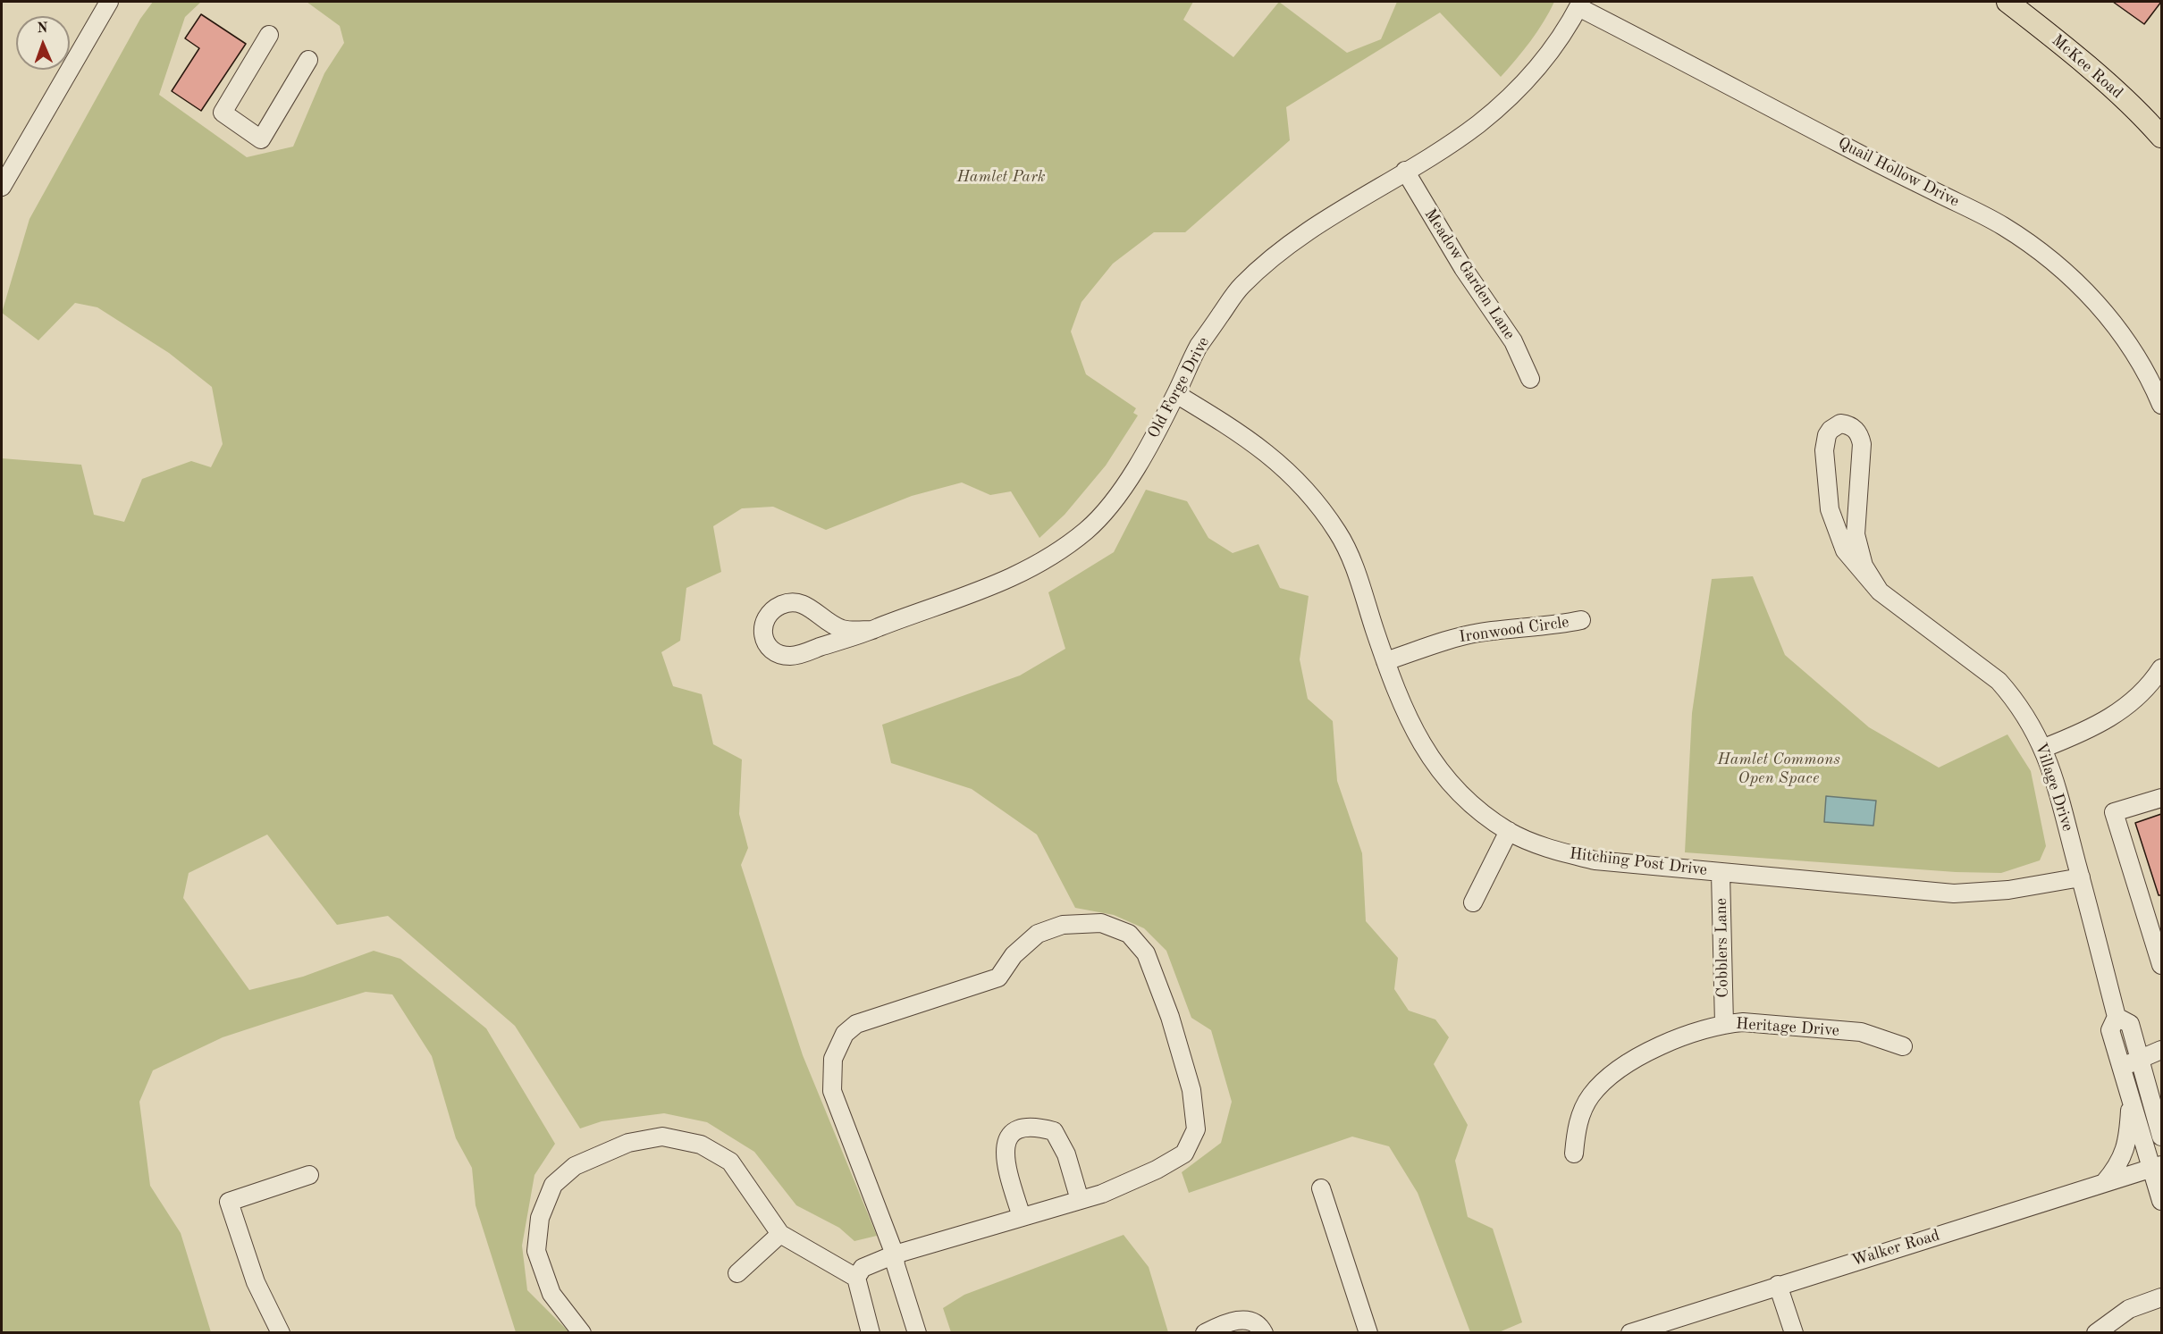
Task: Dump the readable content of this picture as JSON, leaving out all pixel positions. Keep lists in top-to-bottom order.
{
  "streets": {
    "main road": ["McKee Road"],
    "street": [
      "Quail Hollow Drive",
      "Meadow Garden Lane",
      "Old Forge Drive",
      "Ironwood Circle",
      "Village Drive",
      "Hitching Post Drive",
      "Cobblers Lane",
      "Heritage Drive",
      "Walker Road"
    ]
  },
  "crossings": [
    ["Quail Hollow Drive", "Old Forge Drive"],
    ["Meadow Garden Lane", "Old Forge Drive"],
    ["Old Forge Drive", "Hitching Post Drive"],
    ["Ironwood Circle", "Hitching Post Drive"],
    ["Village Drive", "Hitching Post Drive"],
    ["Village Drive", "Walker Road"],
    ["Hitching Post Drive", "Cobblers Lane"],
    ["Cobblers Lane", "Heritage Drive"]
  ],
  "parks": ["Hamlet Park", "Hamlet Commons Open Space"],
  "north": "top"
}
